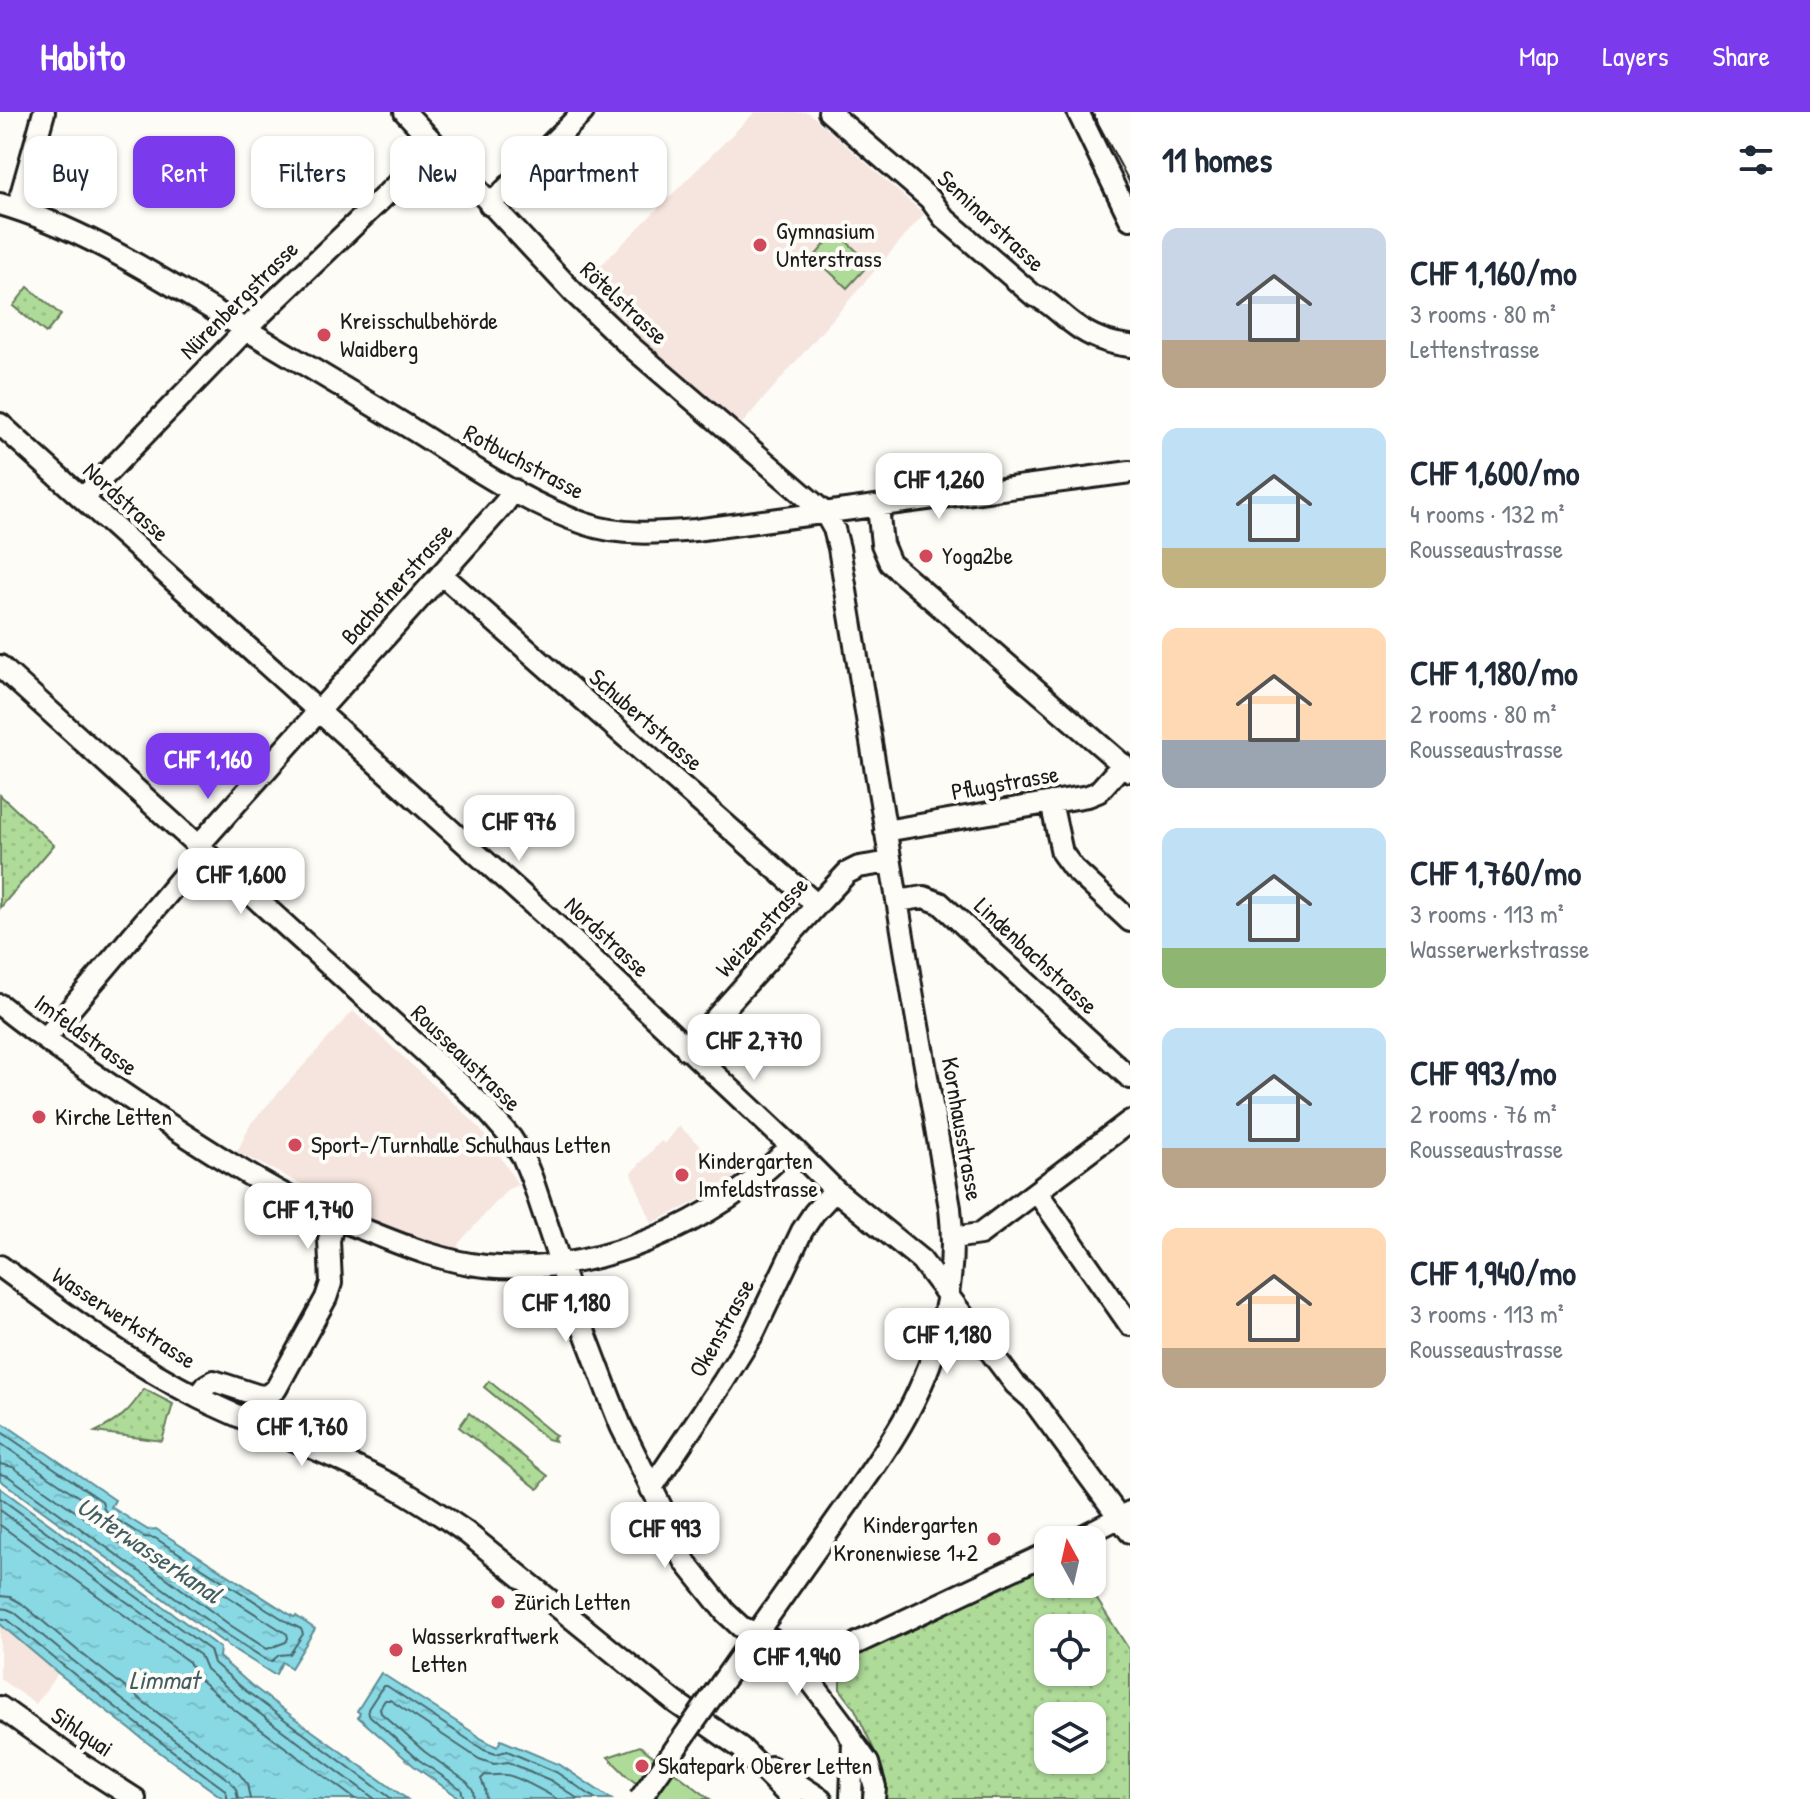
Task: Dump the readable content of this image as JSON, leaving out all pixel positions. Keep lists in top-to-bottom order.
{
  "streets": {
    "street": [
      "Seminarstrasse",
      "Nürenbergstrasse",
      "Rötelstrasse",
      "Rotbuchstrasse",
      "Nordstrasse",
      "Bachofnerstrasse",
      "Schubertstrasse",
      "Pflugstrasse",
      "Weizenstrasse",
      "Lindenbachstrasse",
      "Imfeldstrasse",
      "Rousseaustrasse",
      "Kornhausstrasse",
      "Wasserwerkstrasse",
      "Okenstrasse",
      "Sihlquai"
    ]
  },
  "crossings": [
    ["Nürenbergstrasse", "Rotbuchstrasse"],
    ["Nürenbergstrasse", "Nordstrasse"],
    ["Rötelstrasse", "Rotbuchstrasse"],
    ["Rötelstrasse", "Kornhausstrasse"],
    ["Rotbuchstrasse", "Bachofnerstrasse"],
    ["Rotbuchstrasse", "Kornhausstrasse"],
    ["Nordstrasse", "Bachofnerstrasse"],
    ["Nordstrasse", "Weizenstrasse"],
    ["Nordstrasse", "Imfeldstrasse"],
    ["Nordstrasse", "Kornhausstrasse"],
    ["Nordstrasse", "Okenstrasse"],
    ["Bachofnerstrasse", "Schubertstrasse"],
    ["Bachofnerstrasse", "Imfeldstrasse"],
    ["Bachofnerstrasse", "Rousseaustrasse"],
    ["Schubertstrasse", "Weizenstrasse"],
    ["Pflugstrasse", "Kornhausstrasse"],
    ["Weizenstrasse", "Kornhausstrasse"],
    ["Lindenbachstrasse", "Kornhausstrasse"],
    ["Imfeldstrasse", "Rousseaustrasse"],
    ["Rousseaustrasse", "Kornhausstrasse"],
    ["Rousseaustrasse", "Okenstrasse"]
  ],
  "water": ["Unterwasserkanal", "Limmat"],
  "places": [
    "Gymnasium Unterstrass",
    "Kreisschulbehörde Waidberg",
    "Yoga2be",
    "Kirche Letten",
    "Sport-/Turnhalle Schulhaus Letten",
    "Kindergarten Imfeldstrasse",
    "Kindergarten Kronenwiese 1+2",
    "Zürich Letten",
    "Wasserkraftwerk Letten",
    "Skatepark Oberer Letten"
  ],
  "north": "top",
  "page": {
    "header": "Habito",
    "nav": ["Map", "Layers", "Share"],
    "heading": "11 homes",
    "chip": [
      "Buy",
      "Rent",
      "Filters",
      "New",
      "Apartment"
    ],
    "list": [
      {
        "name": "CHF 1,160/mo",
        "note": "3 rooms · 80 m² · Lettenstrasse"
      },
      {
        "name": "CHF 1,600/mo",
        "note": "4 rooms · 132 m² · Rousseaustrasse"
      },
      {
        "name": "CHF 1,180/mo",
        "note": "2 rooms · 80 m² · Rousseaustrasse"
      },
      {
        "name": "CHF 1,760/mo",
        "note": "3 rooms · 113 m² · Wasserwerkstrasse"
      },
      {
        "name": "CHF 993/mo",
        "note": "2 rooms · 76 m² · Rousseaustrasse"
      },
      {
        "name": "CHF 1,940/mo",
        "note": "3 rooms · 113 m² · Rousseaustrasse"
      }
    ],
    "price": [
      "CHF 1,260",
      "CHF 1,160",
      "CHF 976",
      "CHF 1,600",
      "CHF 2,770",
      "CHF 1,740",
      "CHF 1,180",
      "CHF 1,180",
      "CHF 1,760",
      "CHF 993",
      "CHF 1,940"
    ]
  }
}
